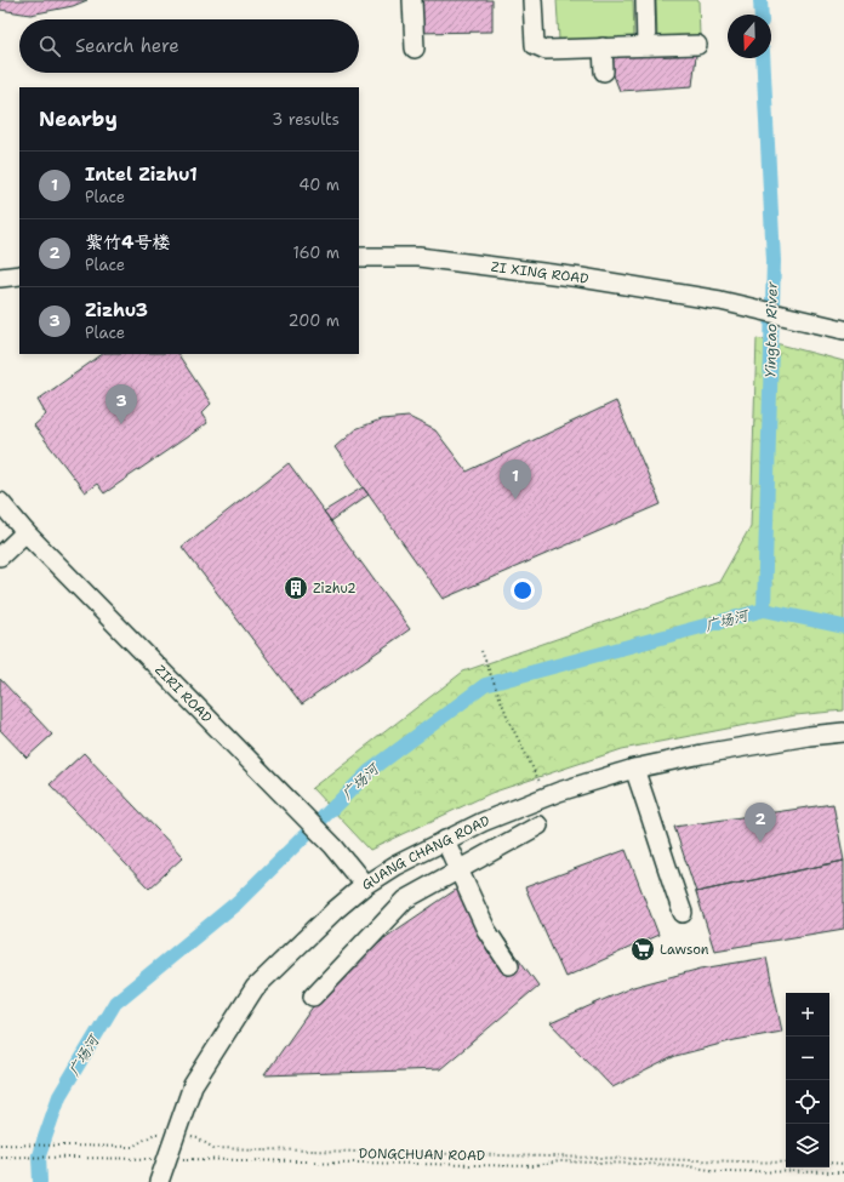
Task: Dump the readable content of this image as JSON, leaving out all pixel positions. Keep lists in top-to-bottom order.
{
  "streets": {
    "street": ["ZI XING ROAD", "ZIRI ROAD", "GUANG CHANG ROAD"],
    "path": ["DONGCHUAN ROAD"]
  },
  "crossings": [
    ["ZIRI ROAD", "GUANG CHANG ROAD"],
    ["GUANG CHANG ROAD", "DONGCHUAN ROAD"]
  ],
  "water": ["Yingtao River", "广场河"],
  "places": {
    "building": ["Zizhu2"],
    "supermarket": ["Lawson"]
  },
  "north": "bottom",
  "page": {
    "search": "Search here",
    "heading": ["Nearby", "3 results"],
    "list": [
      {
        "mark": "1",
        "name": "Intel Zizhu1",
        "note": "Place",
        "value": "40 m"
      },
      {
        "mark": "2",
        "name": "紫竹4号楼",
        "note": "Place",
        "value": "160 m"
      },
      {
        "mark": "3",
        "name": "Zizhu3",
        "note": "Place",
        "value": "200 m"
      }
    ],
    "pins": ["3", "1", "2"],
    "map_buttons": ["+", "−"]
  }
}
